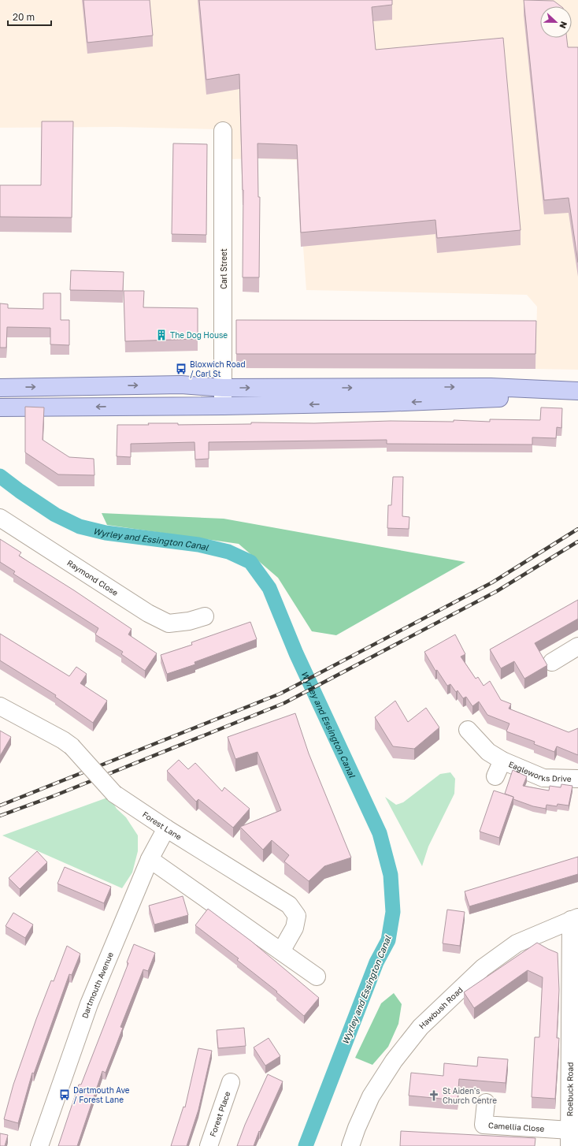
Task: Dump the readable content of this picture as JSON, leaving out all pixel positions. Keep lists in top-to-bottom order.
{
  "streets": {
    "street": [
      "Carl Street",
      "Raymond Close",
      "Eagleworks Drive",
      "Forest Lane",
      "Dartmouth Avenue",
      "Hawbush Road",
      "Roebuck Road",
      "Forest Place",
      "Camellia Close"
    ]
  },
  "crossings": [
    ["Forest Lane", "Dartmouth Avenue"],
    ["Hawbush Road", "Roebuck Road"],
    ["Roebuck Road", "Camellia Close"]
  ],
  "water": ["Wyrley and Essington Canal"],
  "places": {
    "building": ["The Dog House"],
    "bus stop": ["Bloxwich Road / Carl St", "Dartmouth Ave / Forest Lane"],
    "church": ["St Aiden's Church Centre"]
  },
  "scale_bar": "20 m",
  "north": "right"
}
